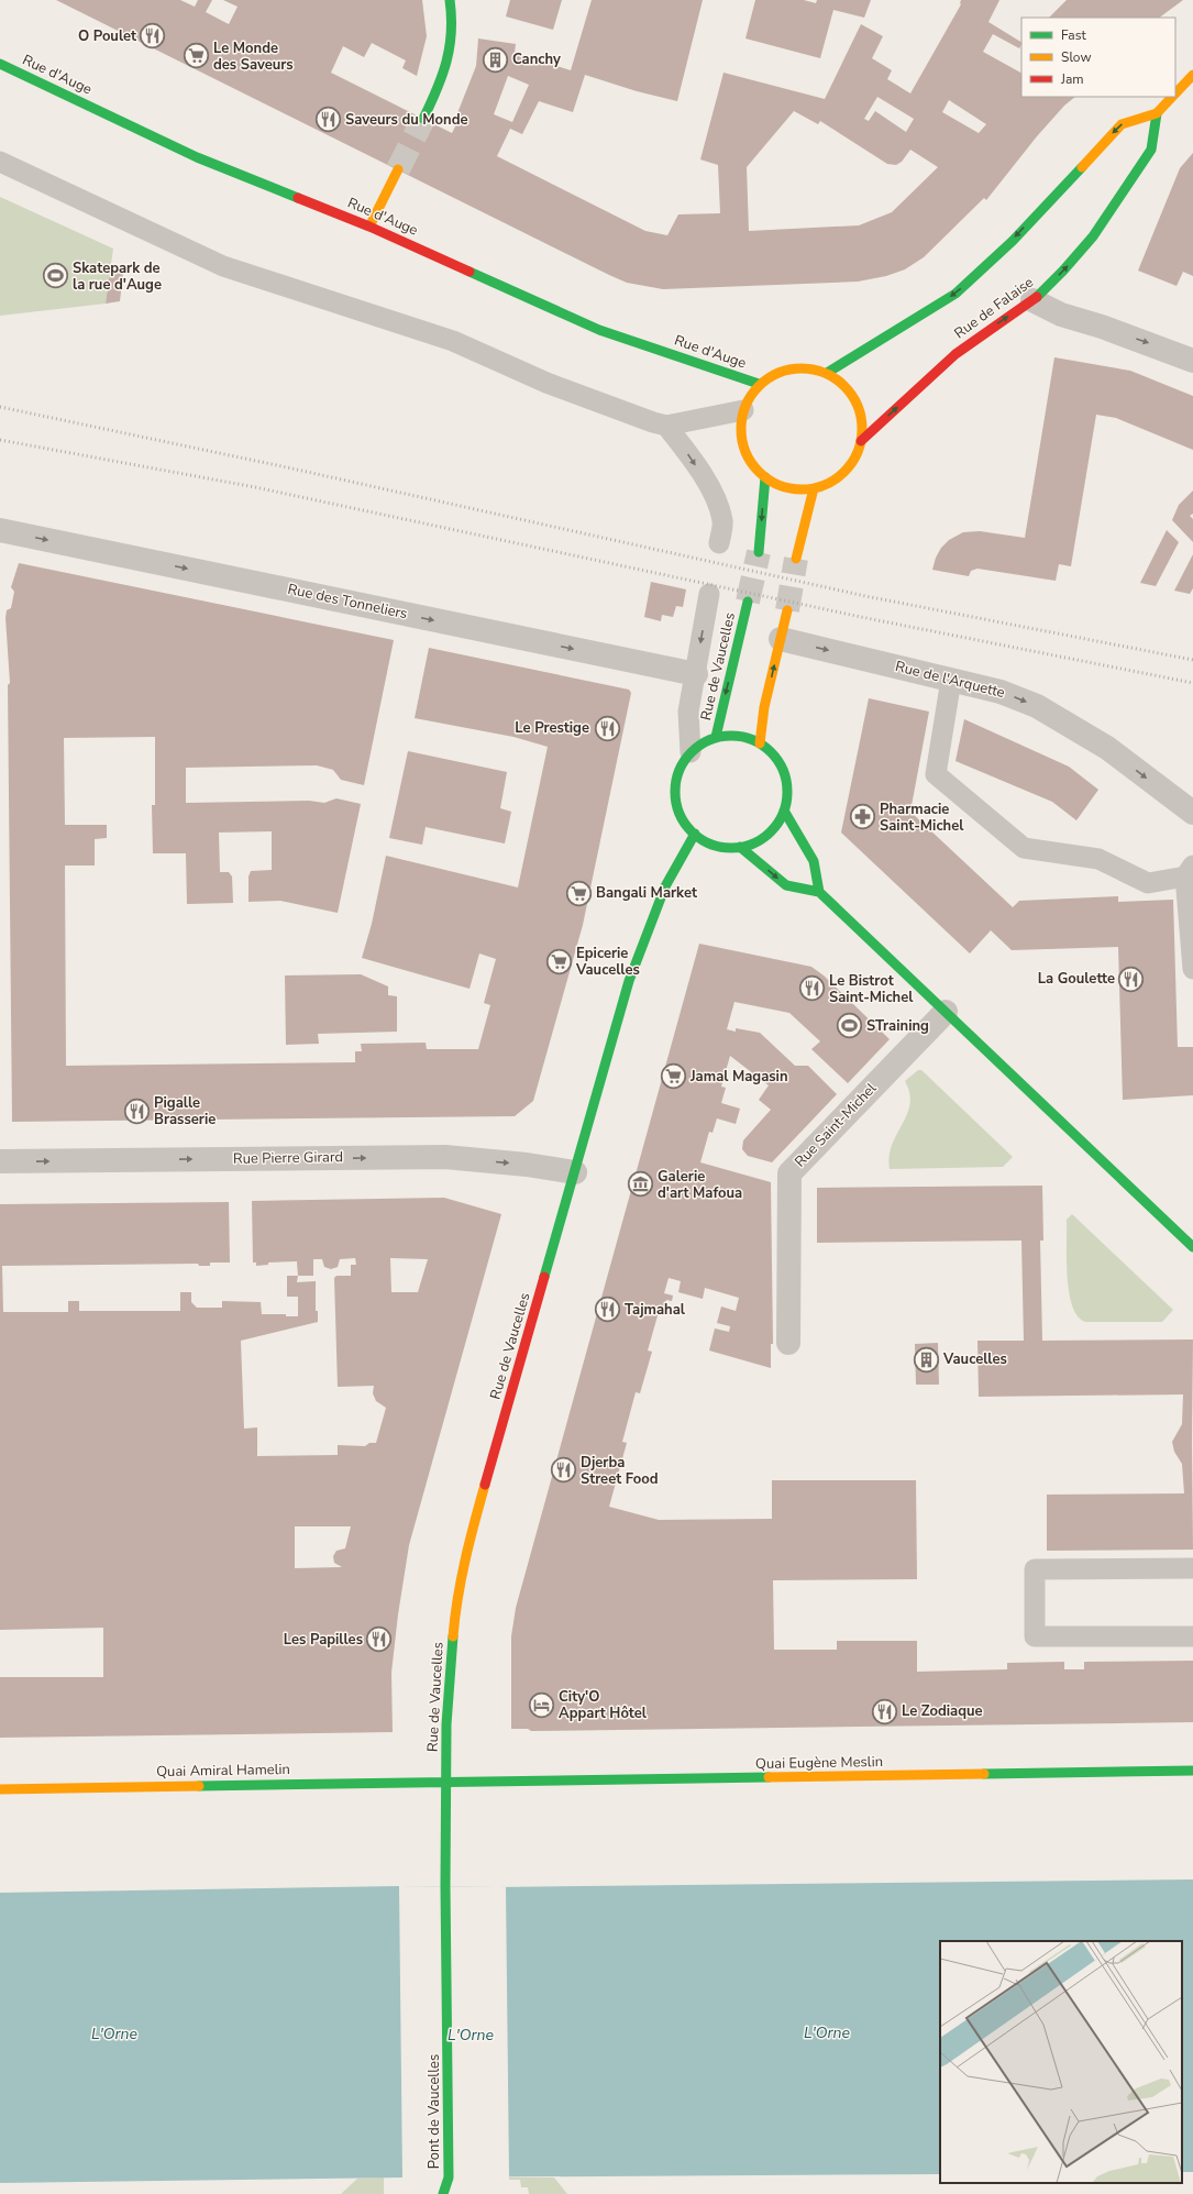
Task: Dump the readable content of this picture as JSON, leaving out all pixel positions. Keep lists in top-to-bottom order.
{
  "streets": {
    "main road": [
      "Rue d'Auge",
      "Rue de Falaise",
      "Rue de Vaucelles",
      "Quai Eugène Meslin",
      "Quai Amiral Hamelin",
      "Pont de Vaucelles"
    ],
    "street": [
      "Rue des Tonneliers",
      "Rue de l'Arquette",
      "Rue Saint-Michel",
      "Rue Pierre Girard"
    ]
  },
  "crossings": [
    ["Rue d'Auge", "Rue de Falaise"],
    ["Rue de Vaucelles", "Rue Pierre Girard"],
    ["Rue de Vaucelles", "Quai Eugène Meslin"],
    ["Rue de Vaucelles", "Quai Amiral Hamelin"],
    ["Rue de Vaucelles", "Pont de Vaucelles"],
    ["Quai Eugène Meslin", "Quai Amiral Hamelin"]
  ],
  "one_way": ["Rue des Tonneliers", "Rue de l'Arquette", "Rue Pierre Girard"],
  "water": ["L'Orne"],
  "places": {
    "restaurant": [
      "O Poulet",
      "Saveurs du Monde",
      "Le Prestige",
      "La Goulette",
      "Le Bistrot Saint-Michel",
      "Pigalle Brasserie",
      "Tajmahal",
      "Djerba Street Food",
      "Les Papilles",
      "Le Zodiaque"
    ],
    "supermarket": [
      "Le Monde des Saveurs",
      "Bangali Market",
      "Epicerie Vaucelles",
      "Jamal Magasin"
    ],
    "building": ["Canchy", "Vaucelles"],
    "sports": ["Skatepark de la rue d'Auge", "STraining"],
    "pharmacy": ["Pharmacie Saint-Michel"],
    "museum": ["Galerie d'art Mafoua"],
    "hotel": ["City'O Appart Hôtel"]
  },
  "legend": ["Fast", "Slow", "Jam"]
}
